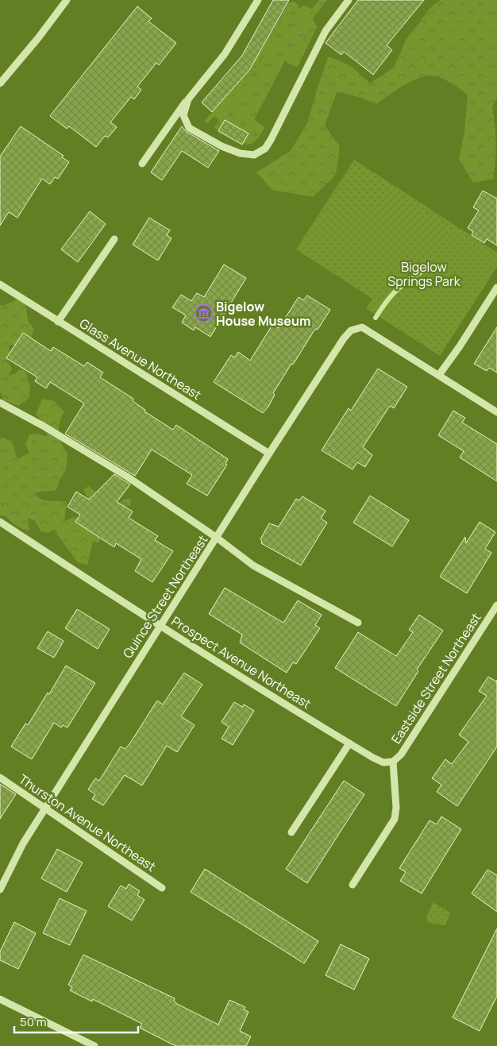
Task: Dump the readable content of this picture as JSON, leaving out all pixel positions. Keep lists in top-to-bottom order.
{
  "streets": {
    "street": [
      "Glass Avenue Northeast",
      "Quince Street Northeast",
      "Prospect Avenue Northeast",
      "Eastside Street Northeast",
      "Thurston Avenue Northeast"
    ]
  },
  "crossings": [
    ["Glass Avenue Northeast", "Quince Street Northeast"],
    ["Quince Street Northeast", "Prospect Avenue Northeast"],
    ["Quince Street Northeast", "Thurston Avenue Northeast"],
    ["Prospect Avenue Northeast", "Eastside Street Northeast"]
  ],
  "parks": ["Bigelow Springs Park"],
  "places": {
    "museum": ["Bigelow House Museum"]
  },
  "scale_bar": "50 m"
}
